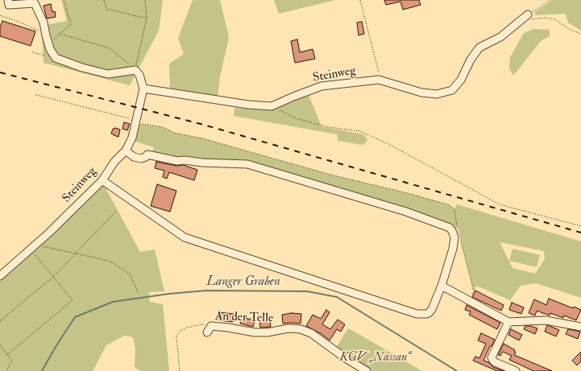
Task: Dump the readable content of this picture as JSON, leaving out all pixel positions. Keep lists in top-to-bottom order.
{
  "streets": {
    "street": ["Steinweg", "An der Telle"]
  },
  "water": ["Langer Graben"],
  "parks": ["KGV „Nassau“"]
}
